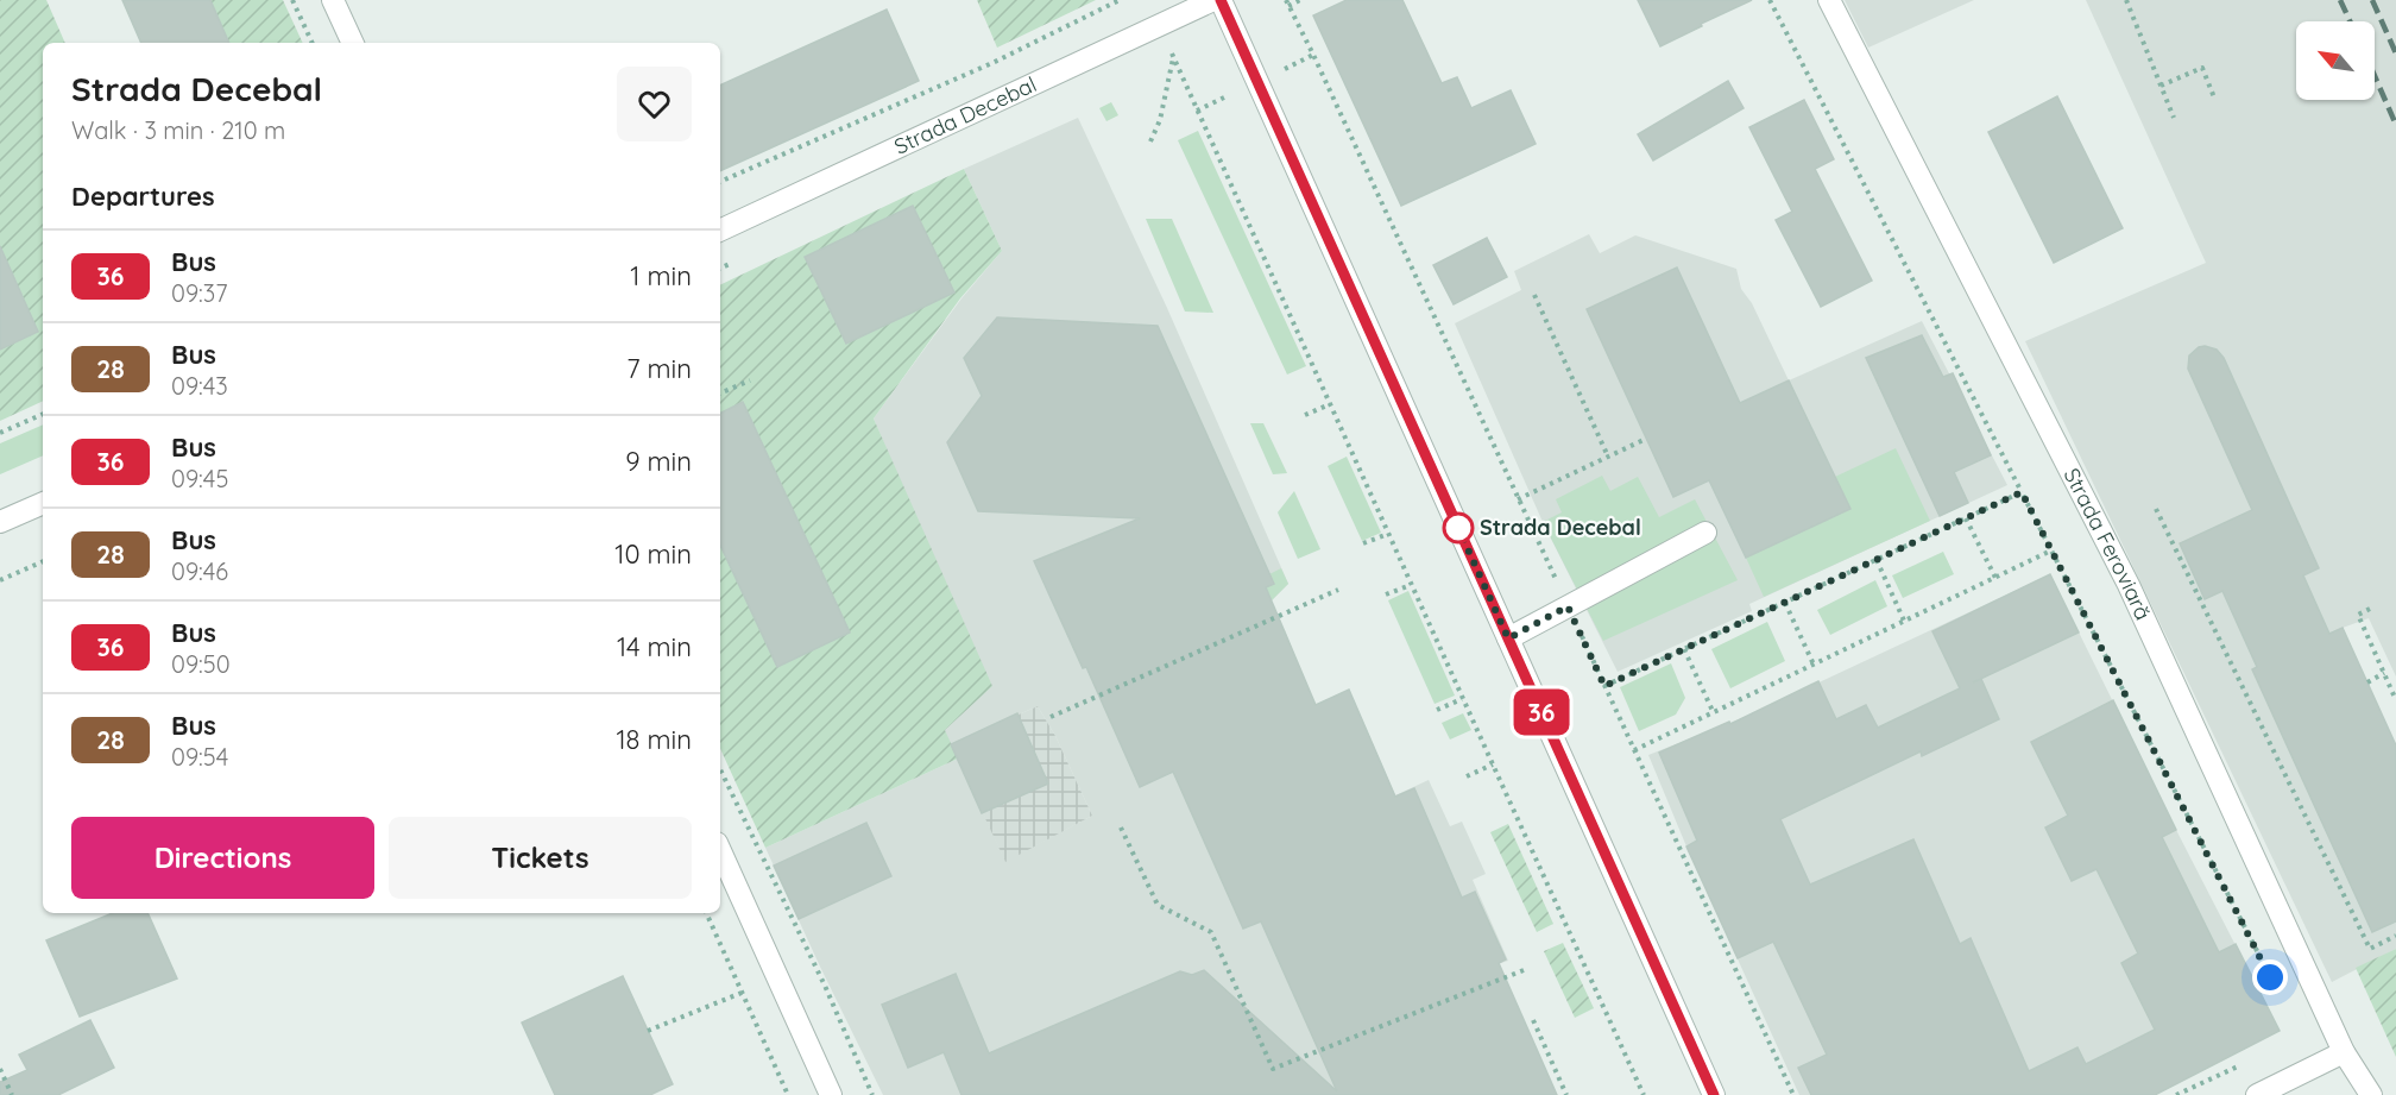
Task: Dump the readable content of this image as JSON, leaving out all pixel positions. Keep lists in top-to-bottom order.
{
  "streets": {
    "street": ["Strada Decebal", "Strada Feroviară"]
  },
  "places": ["Strada Decebal"],
  "lines": ["bus line 36"],
  "north": "top left",
  "page": {
    "on_map": "36",
    "heading": [
      ["Strada Decebal", "Walk · 3 min · 210 m"],
      "Departures"
    ],
    "list": [
      {
        "mark": "36",
        "name": "Bus",
        "note": "09:37",
        "value": "1 min"
      },
      {
        "mark": "28",
        "name": "Bus",
        "note": "09:43",
        "value": "7 min"
      },
      {
        "mark": "36",
        "name": "Bus",
        "note": "09:45",
        "value": "9 min"
      },
      {
        "mark": "28",
        "name": "Bus",
        "note": "09:46",
        "value": "10 min"
      },
      {
        "mark": "36",
        "name": "Bus",
        "note": "09:50",
        "value": "14 min"
      },
      {
        "mark": "28",
        "name": "Bus",
        "note": "09:54",
        "value": "18 min"
      }
    ],
    "buttons": ["Directions", "Tickets"]
  }
}
